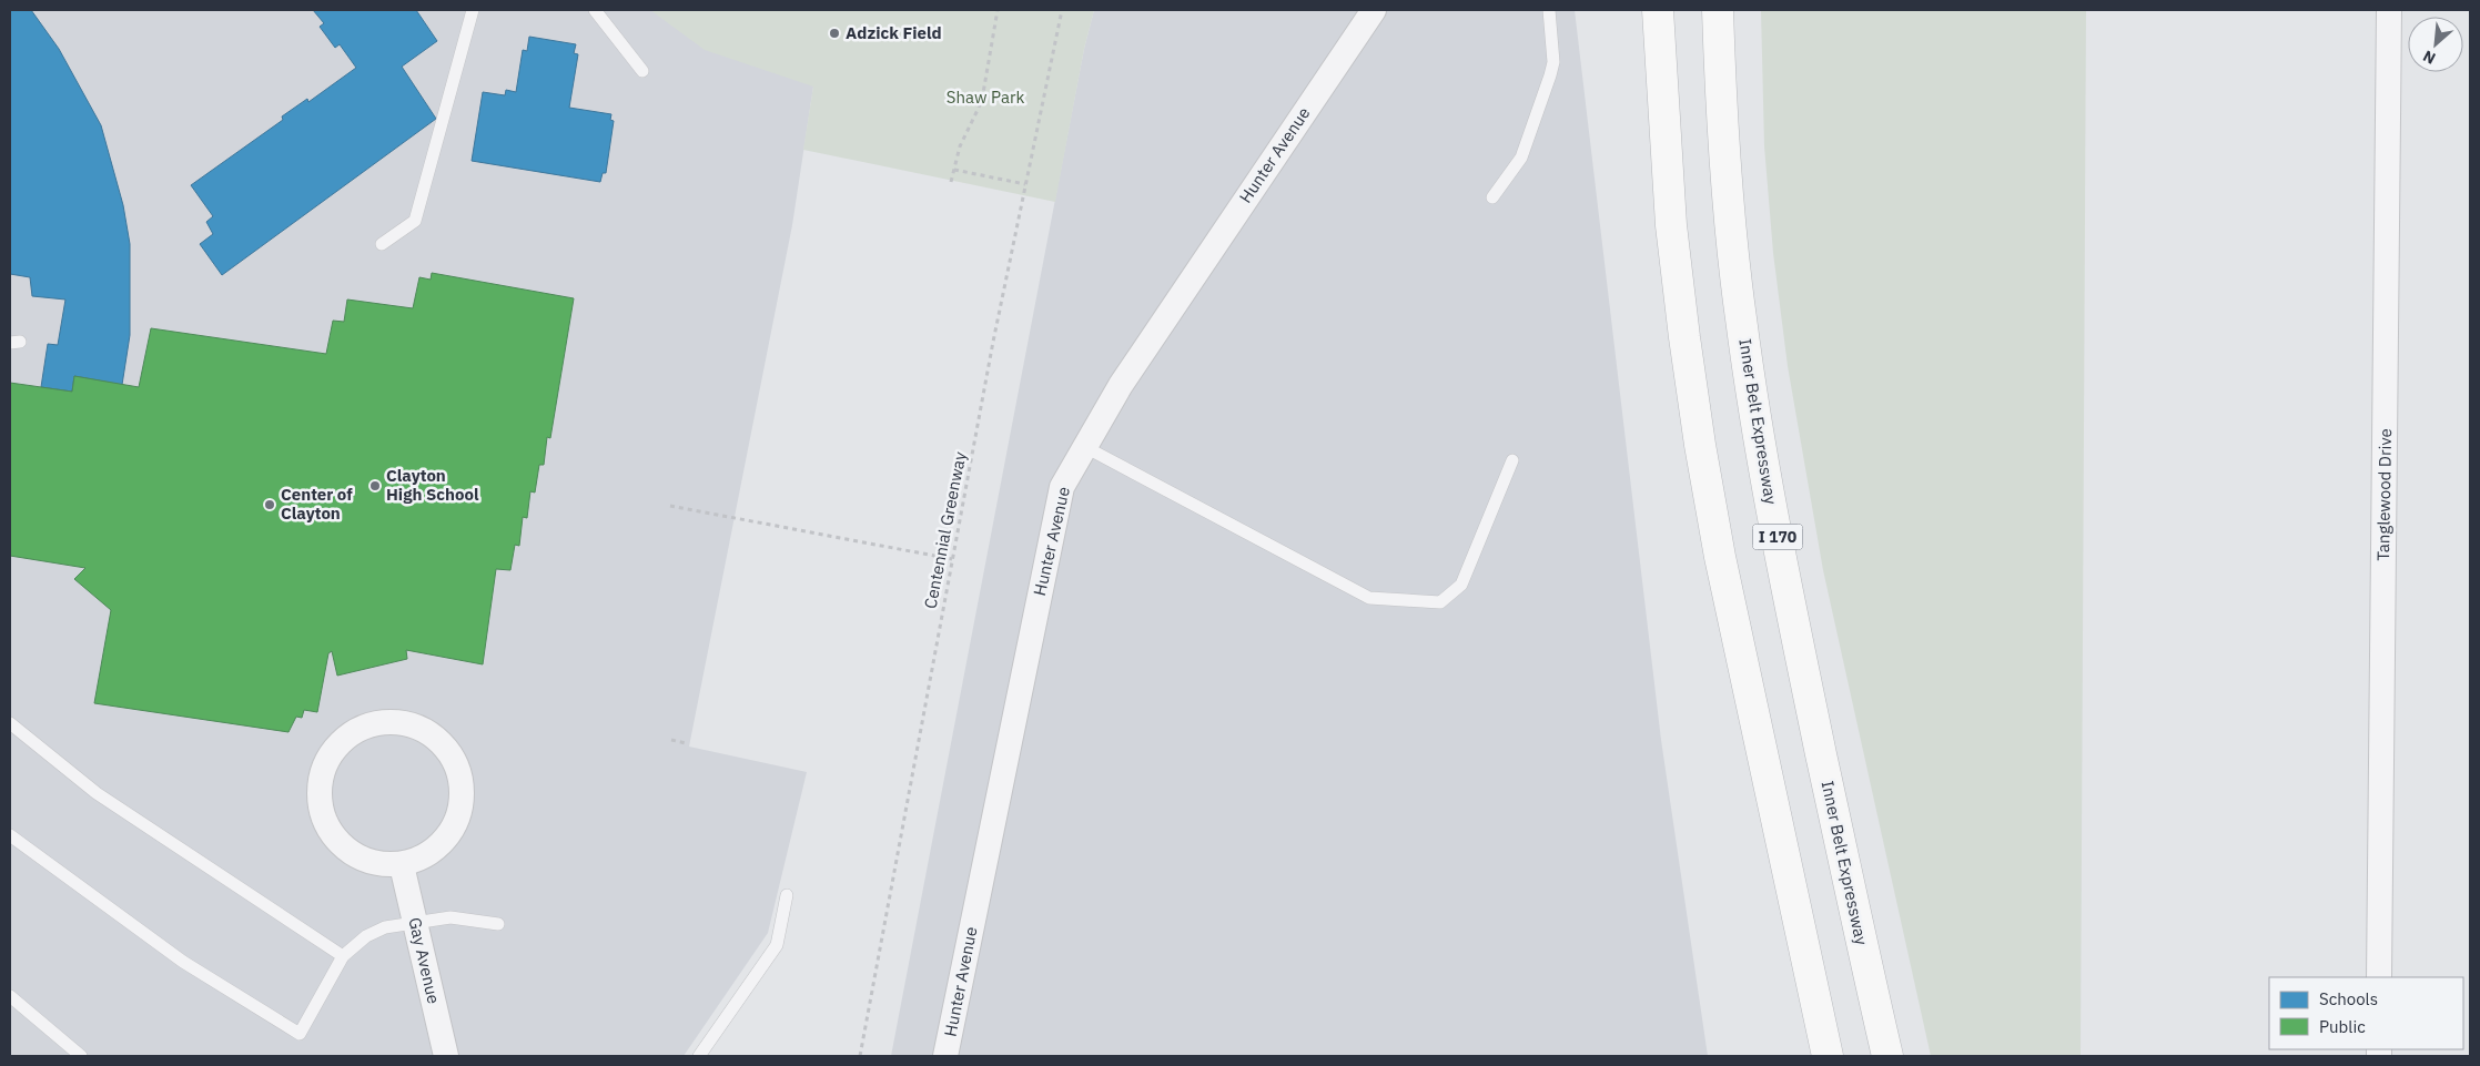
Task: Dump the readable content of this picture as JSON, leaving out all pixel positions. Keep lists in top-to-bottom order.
{
  "streets": {
    "highway": ["Inner Belt Expressway", "I 170"],
    "street": ["Hunter Avenue", "Tanglewood Drive", "Gay Avenue"],
    "path": ["Centennial Greenway"]
  },
  "parks": ["Shaw Park"],
  "places": ["Adzick Field", "Clayton High School", "Center of Clayton"],
  "legend": ["Schools", "Public"],
  "north": "bottom left"
}
